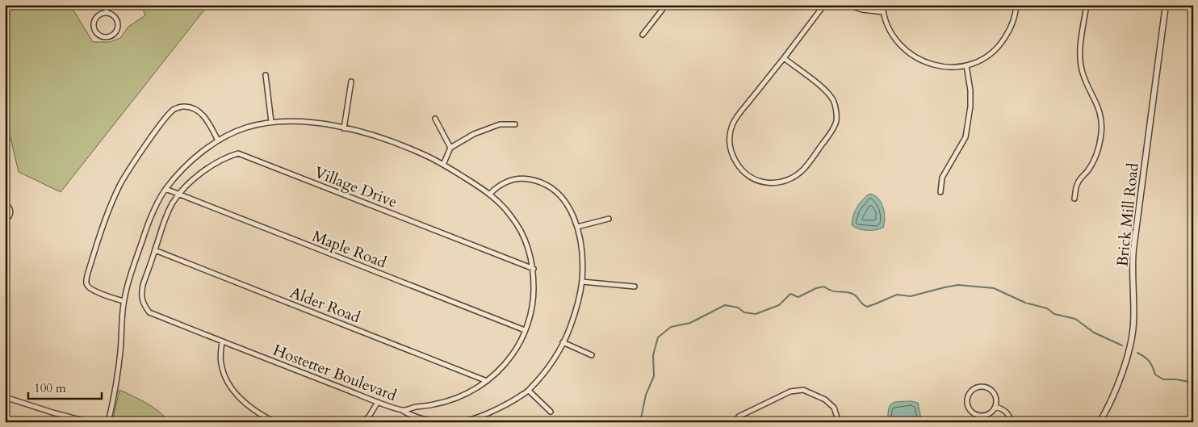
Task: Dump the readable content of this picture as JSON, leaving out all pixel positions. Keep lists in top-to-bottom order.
{
  "streets": {
    "street": [
      "Village Drive",
      "Brick Mill Road",
      "Maple Road",
      "Alder Road",
      "Hostetter Boulevard"
    ]
  },
  "crossings": [
    ["Village Drive", "Maple Road"],
    ["Village Drive", "Alder Road"],
    ["Village Drive", "Hostetter Boulevard"],
    ["Maple Road", "Hostetter Boulevard"],
    ["Alder Road", "Hostetter Boulevard"]
  ],
  "scale_bar": "100 m"
}
